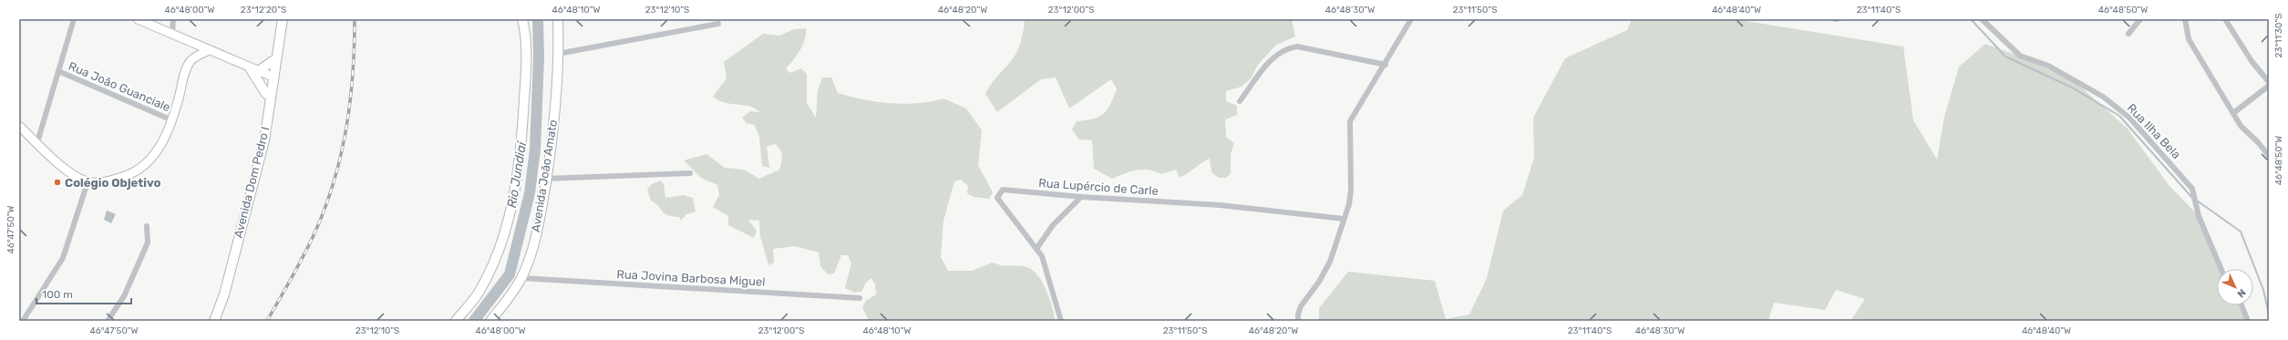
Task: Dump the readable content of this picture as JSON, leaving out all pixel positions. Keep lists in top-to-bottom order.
{
  "streets": {
    "main road": ["Avenida João Amato", "Avenida Dom Pedro I"],
    "street": [
      "Rua João Guanciale",
      "Rua Ilha Bela",
      "Rua Lupércio de Carle",
      "Rua Jovina Barbosa Miguel"
    ]
  },
  "crossings": [
    ["Avenida João Amato", "Rua Jovina Barbosa Miguel"]
  ],
  "water": ["Rio Jundiaí"],
  "places": ["Colégio Objetivo"],
  "scale_bar": "100 m",
  "north": "bottom right",
  "coordinates": [
    "46°48'00\"W",
    "23°12'20\"S",
    "46°48'10\"W",
    "23°12'10\"S",
    "46°48'20\"W",
    "23°12'00\"S",
    "46°48'30\"W",
    "23°11'50\"S",
    "46°48'40\"W",
    "23°11'40\"S",
    "46°48'50\"W",
    "23°11'30\"S",
    "46°47'50\"W"
  ]
}
